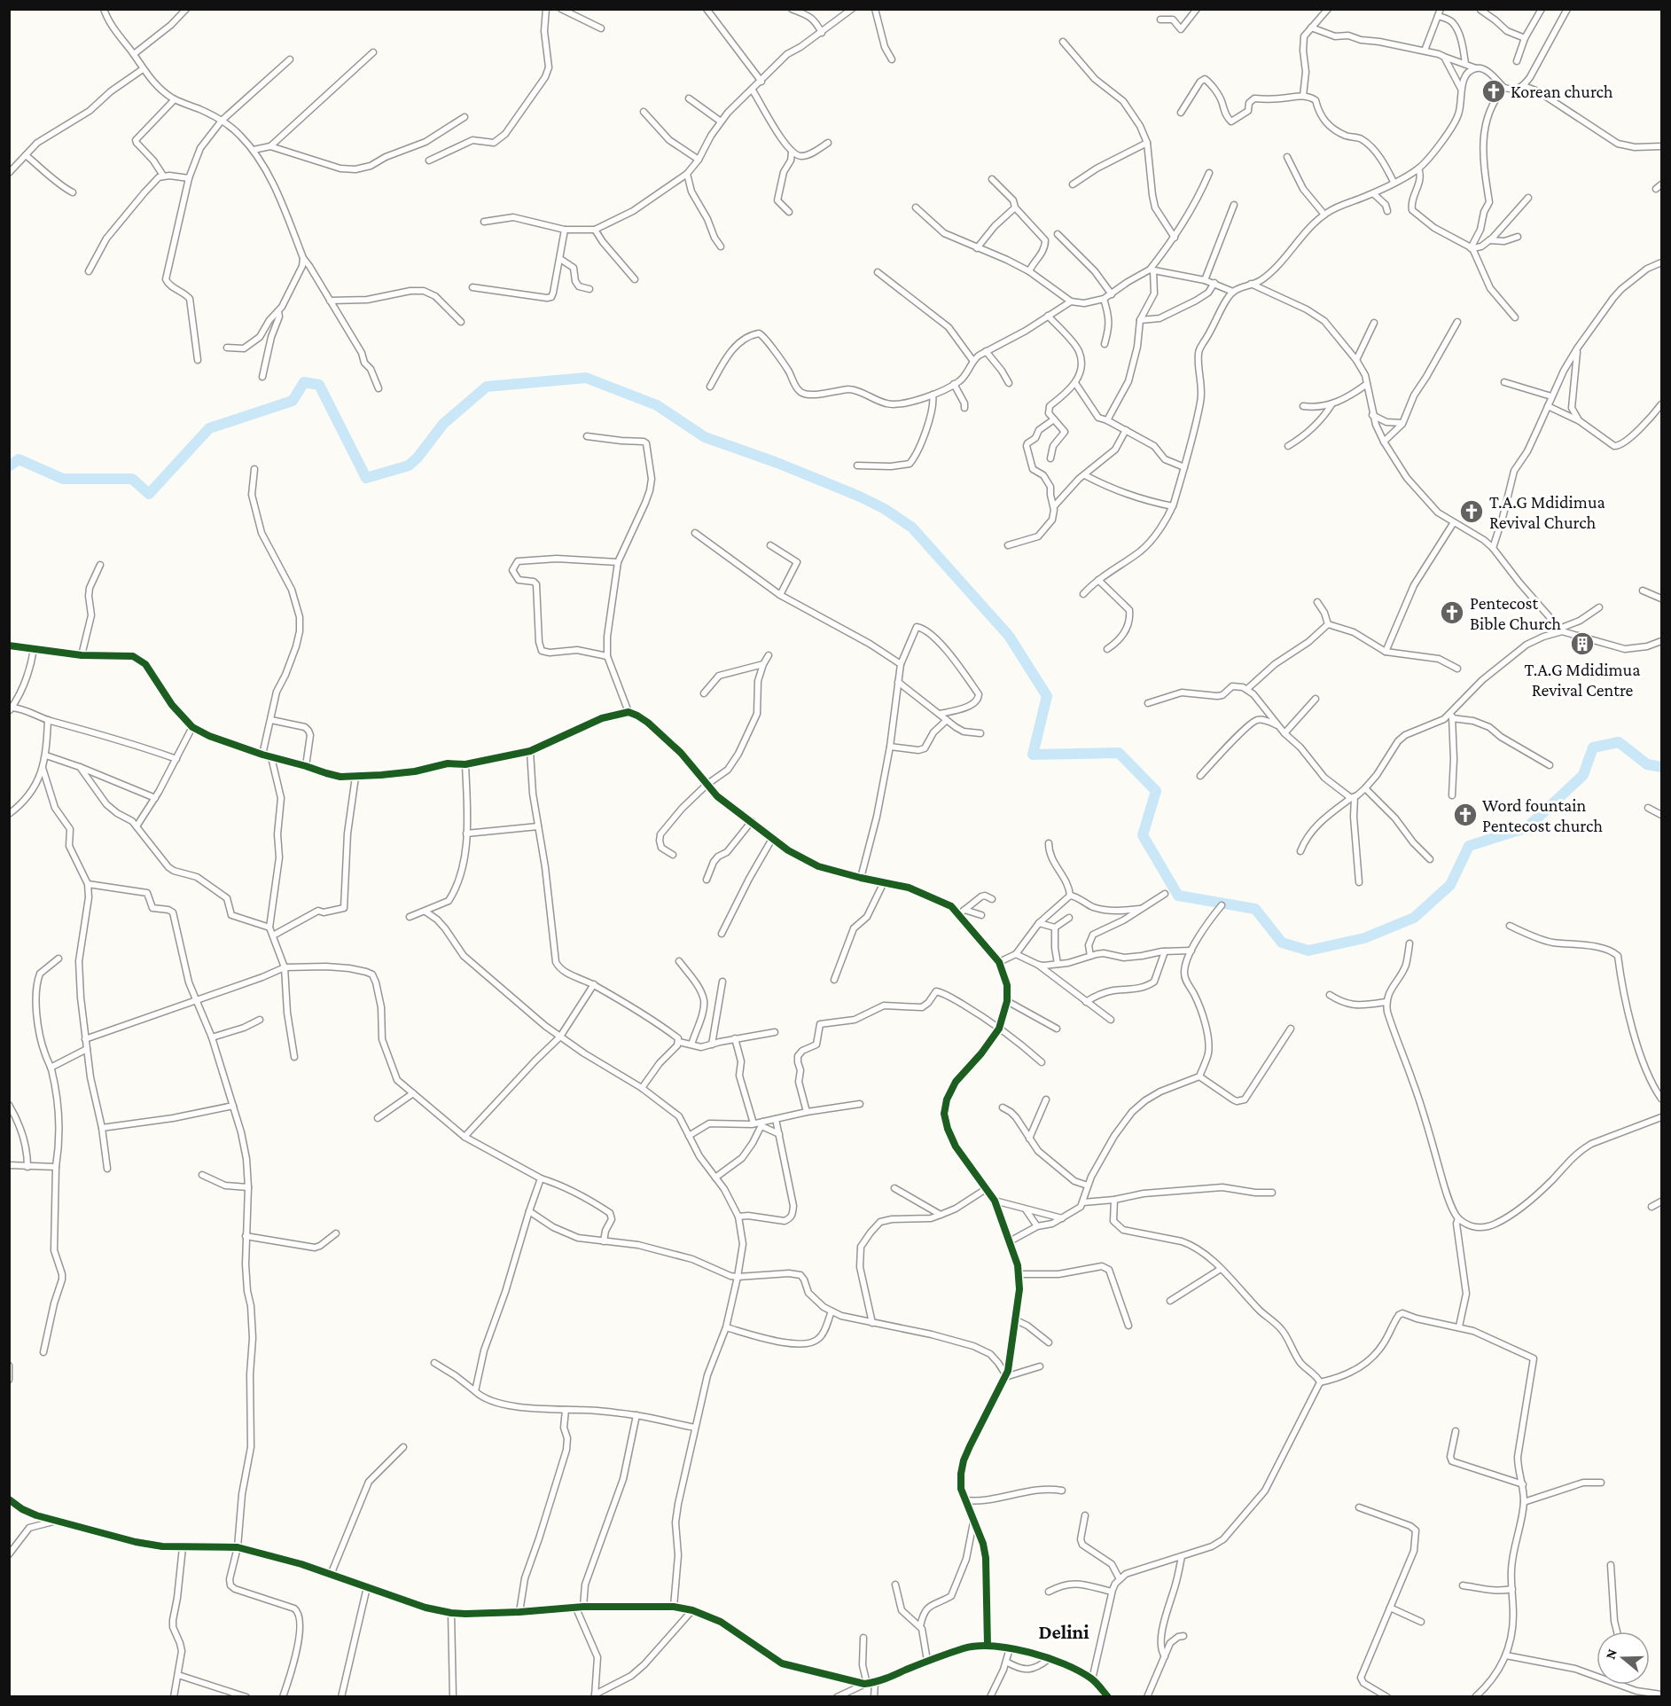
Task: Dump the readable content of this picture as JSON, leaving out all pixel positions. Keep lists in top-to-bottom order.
{
  "districts": ["Delini"],
  "places": {
    "church": [
      "Korean church",
      "T.A.G Mdidimua Revival Church",
      "Pentecost Bible Church",
      "Word fountain Pentecost church"
    ],
    "building": ["T.A.G Mdidimua Revival Centre"]
  },
  "north": "left"
}
